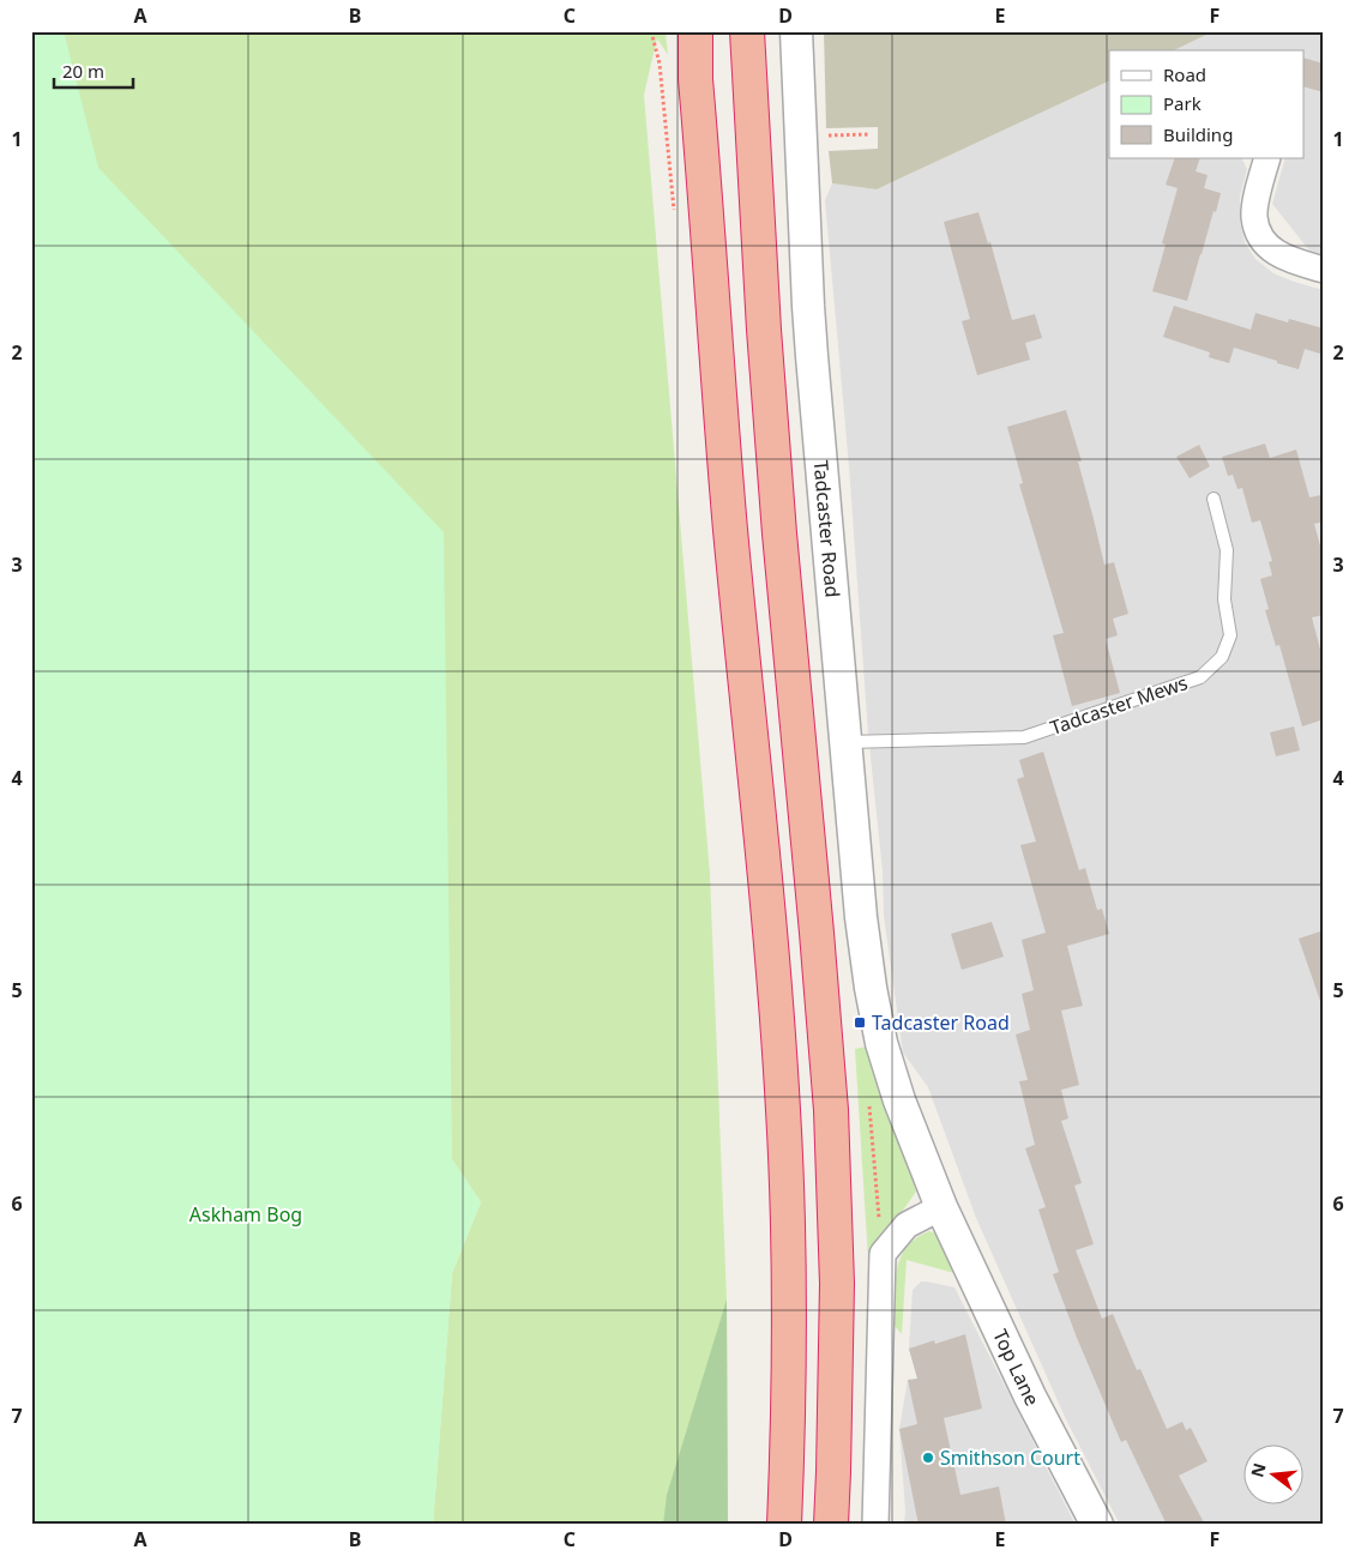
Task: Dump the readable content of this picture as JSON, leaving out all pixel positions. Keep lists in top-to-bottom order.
{
  "streets": {
    "street": ["Tadcaster Road", "Top Lane"],
    "lane": ["Tadcaster Mews"]
  },
  "crossings": [
    ["Tadcaster Road", "Tadcaster Mews"],
    ["Tadcaster Road", "Top Lane"]
  ],
  "parks": ["Askham Bog"],
  "places": {
    "transit": ["Tadcaster Road"],
    "other": ["Smithson Court"]
  },
  "legend": ["Road", "Park", "Building"],
  "scale_bar": "20 m",
  "north": "left",
  "grid": {
    "columns": [
      "A",
      "B",
      "C",
      "D",
      "E",
      "F"
    ],
    "rows": [
      "1",
      "2",
      "3",
      "4",
      "5",
      "6",
      "7"
    ]
  }
}
